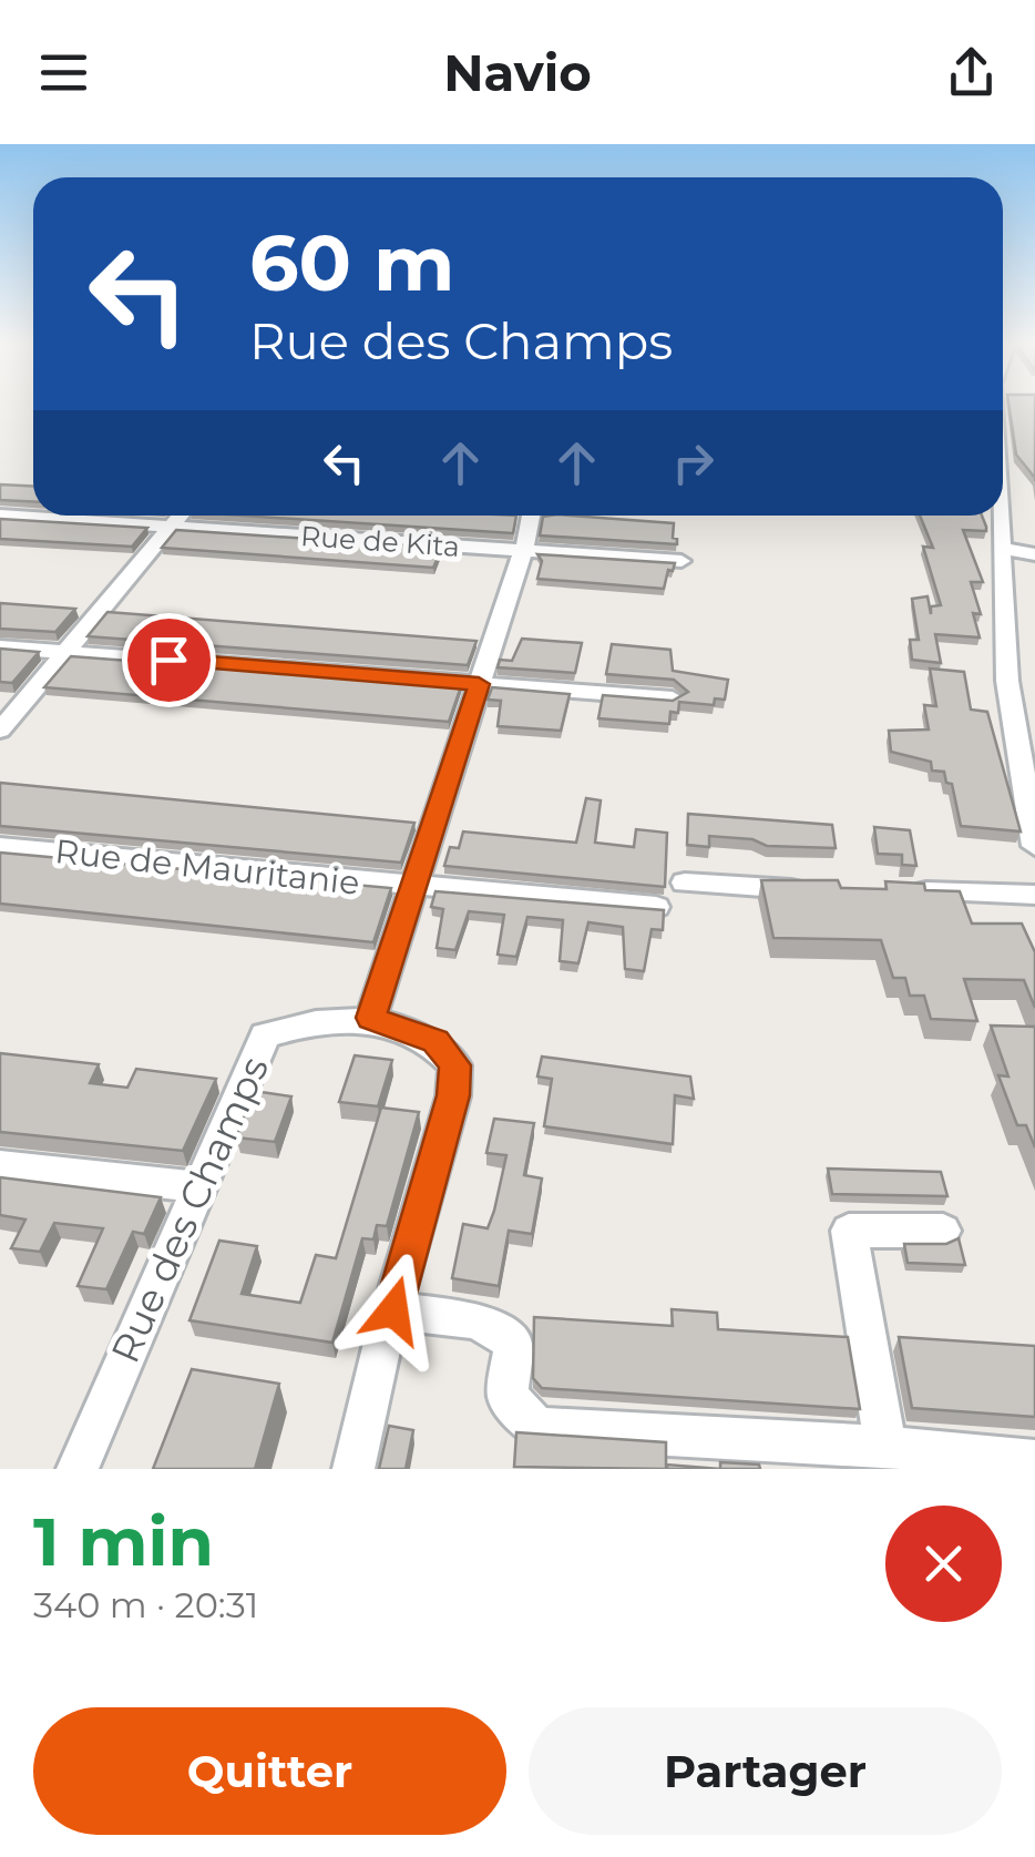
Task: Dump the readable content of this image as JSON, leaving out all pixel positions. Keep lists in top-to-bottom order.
{
  "streets": {
    "street": ["Rue de Kita", "Rue de Mauritanie", "Rue des Champs"]
  },
  "page": {
    "header": "Navio",
    "turn": ["60 m", "Rue des Champs"],
    "heading": ["1 min", "340 m · 20:31"],
    "buttons": ["Quitter", "Partager"]
  }
}
